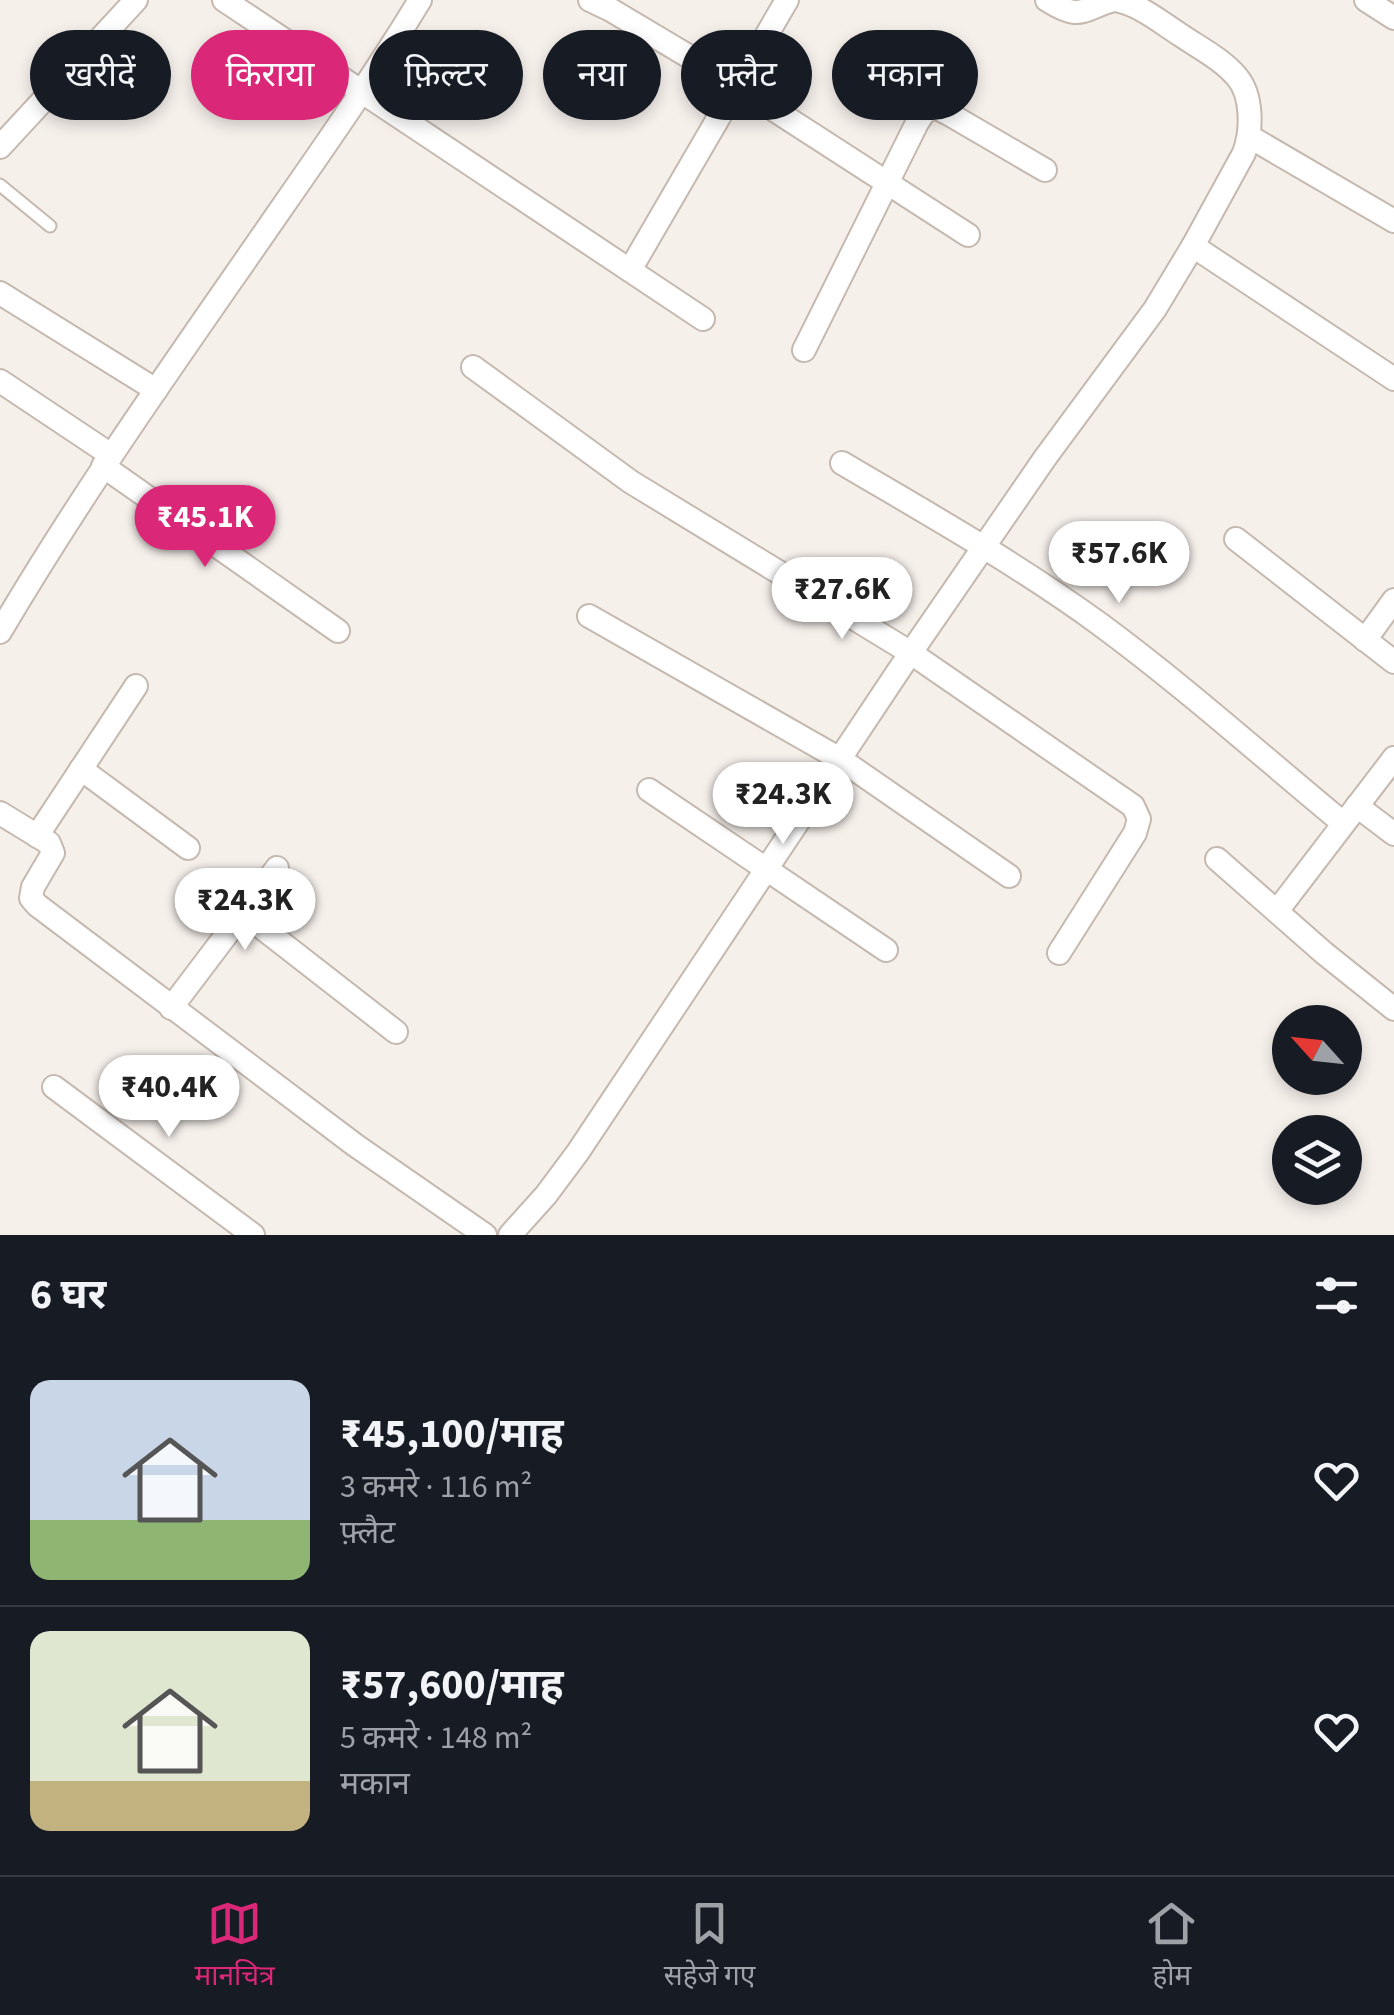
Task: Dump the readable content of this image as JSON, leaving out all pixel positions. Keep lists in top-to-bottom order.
{
  "north": "top left",
  "page": {
    "chip": [
      "खरीदें",
      "किराया",
      "फ़िल्टर",
      "नया",
      "फ़्लैट",
      "मकान"
    ],
    "price": [
      "₹45.1K",
      "₹57.6K",
      "₹27.6K",
      "₹24.3K",
      "₹24.3K",
      "₹40.4K"
    ],
    "heading": "6 घर",
    "list": [
      {
        "name": "₹45,100/माह",
        "note": "3 कमरे · 116 m² · फ़्लैट"
      },
      {
        "name": "₹57,600/माह",
        "note": "5 कमरे · 148 m² · मकान"
      }
    ],
    "tabs": ["मानचित्र", "सहेजे गए", "होम"]
  }
}
